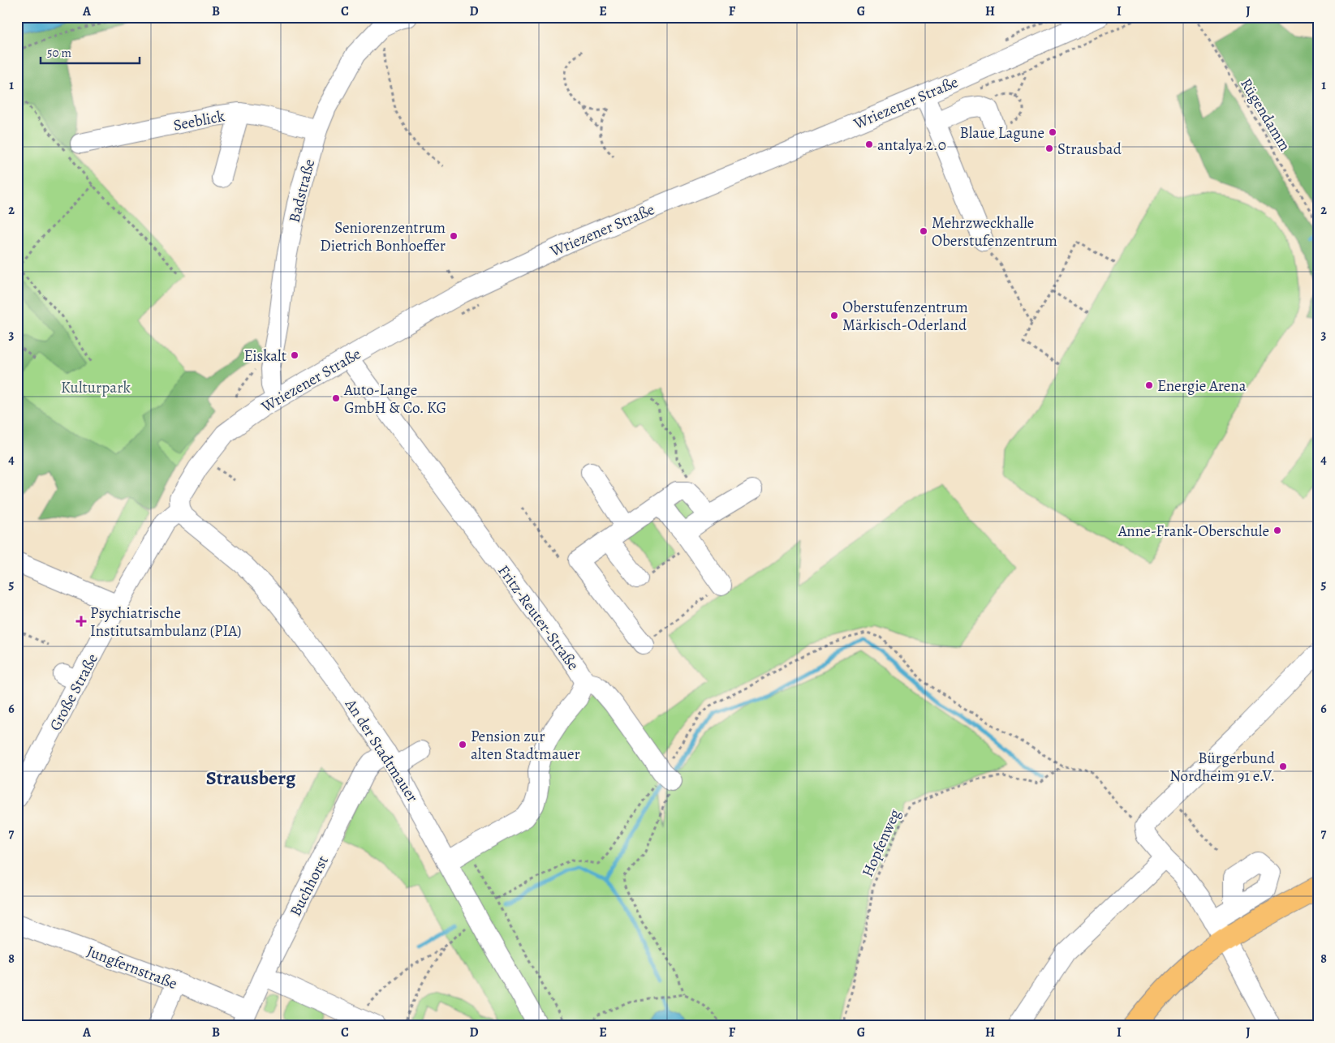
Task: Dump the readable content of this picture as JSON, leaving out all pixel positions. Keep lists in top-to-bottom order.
{
  "streets": {
    "street": [
      "Wriezener Straße",
      "Seeblick",
      "Badstraße",
      "Fritz-Reuter-Straße",
      "Große Straße",
      "An der Stadtmauer",
      "Buchhorst",
      "Jungfernstraße"
    ],
    "path": ["Rügendamm", "Hopfenweg"]
  },
  "crossings": [
    ["Wriezener Straße", "Badstraße"],
    ["Wriezener Straße", "Fritz-Reuter-Straße"],
    ["Wriezener Straße", "Große Straße"],
    ["Wriezener Straße", "An der Stadtmauer"],
    ["Seeblick", "Badstraße"],
    ["Fritz-Reuter-Straße", "An der Stadtmauer"],
    ["Große Straße", "An der Stadtmauer"],
    ["An der Stadtmauer", "Buchhorst"],
    ["Buchhorst", "Jungfernstraße"]
  ],
  "districts": ["Strausberg"],
  "parks": ["Kulturpark"],
  "places": {
    "other": [
      "Blaue Lagune",
      "antalya 2.0",
      "Strausbad",
      "Mehrzweckhalle Oberstufenzentrum",
      "Seniorenzentrum Dietrich Bonhoeffer",
      "Oberstufenzentrum Märkisch-Oderland",
      "Eiskalt",
      "Energie Arena",
      "Auto-Lange GmbH & Co. KG",
      "Anne-Frank-Oberschule",
      "Pension zur alten Stadtmauer",
      "Bürgerbund Nordheim 91 e.V."
    ],
    "health": ["Psychiatrische Institutsambulanz (PIA)"]
  },
  "scale_bar": "50 m",
  "grid": {
    "columns": [
      "A",
      "B",
      "C",
      "D",
      "E",
      "F",
      "G",
      "H",
      "I",
      "J"
    ],
    "rows": [
      "1",
      "2",
      "3",
      "4",
      "5",
      "6",
      "7",
      "8"
    ]
  }
}
